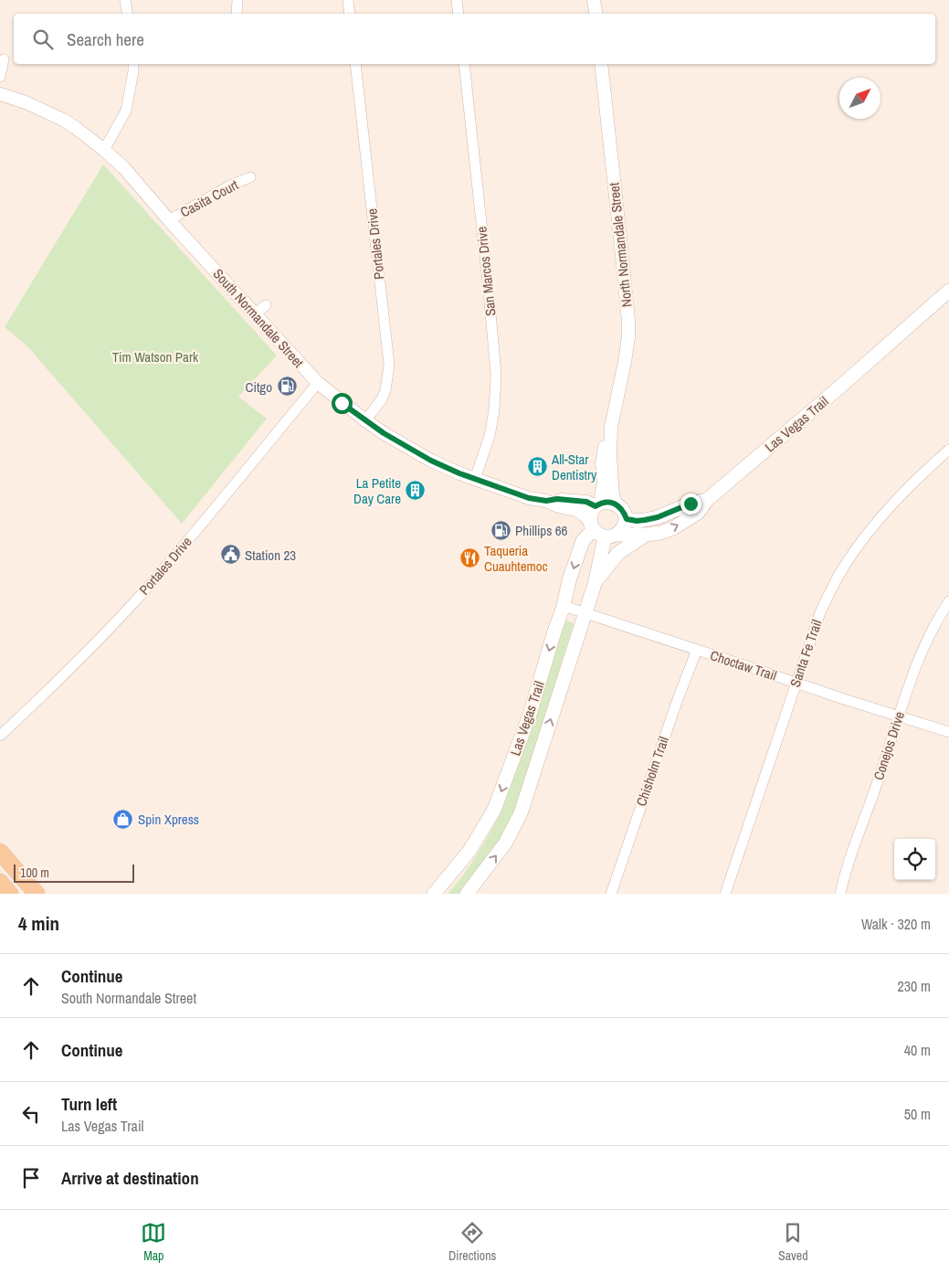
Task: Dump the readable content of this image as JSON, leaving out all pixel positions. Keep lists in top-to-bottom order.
{
  "streets": {
    "main road": ["Las Vegas Trail"],
    "street": [
      "Casita Court",
      "Portales Drive",
      "North Normandale Street",
      "San Marcos Drive",
      "South Normandale Street",
      "Santa Fe Trail",
      "Choctaw Trail",
      "Conejos Drive",
      "Chisholm Trail"
    ]
  },
  "crossings": [
    ["Casita Court", "South Normandale Street"],
    ["Portales Drive", "South Normandale Street"],
    ["North Normandale Street", "South Normandale Street"],
    ["North Normandale Street", "Las Vegas Trail"],
    ["San Marcos Drive", "South Normandale Street"],
    ["South Normandale Street", "Las Vegas Trail"],
    ["Las Vegas Trail", "Choctaw Trail"],
    ["Santa Fe Trail", "Choctaw Trail"],
    ["Choctaw Trail", "Conejos Drive"],
    ["Choctaw Trail", "Chisholm Trail"]
  ],
  "parks": ["Tim Watson Park"],
  "places": {
    "fuel station": ["Citgo", "Phillips 66"],
    "building": ["All-Star Dentistry", "La Petite Day Care"],
    "public building": ["Station 23"],
    "restaurant": ["Taqueria Cuauhtemoc"],
    "shop": ["Spin Xpress"]
  },
  "scale_bar": "100 m",
  "north": "top right",
  "page": {
    "search": "Search here",
    "scale": "100 m",
    "heading": ["4 min", "Walk · 320 m"],
    "list": [
      ["Continue", "South Normandale Street", "230 m"],
      ["Continue", "40 m"],
      ["Turn left", "Las Vegas Trail", "50 m"],
      "Arrive at destination"
    ],
    "nav": ["Map", "Directions", "Saved"]
  }
}
